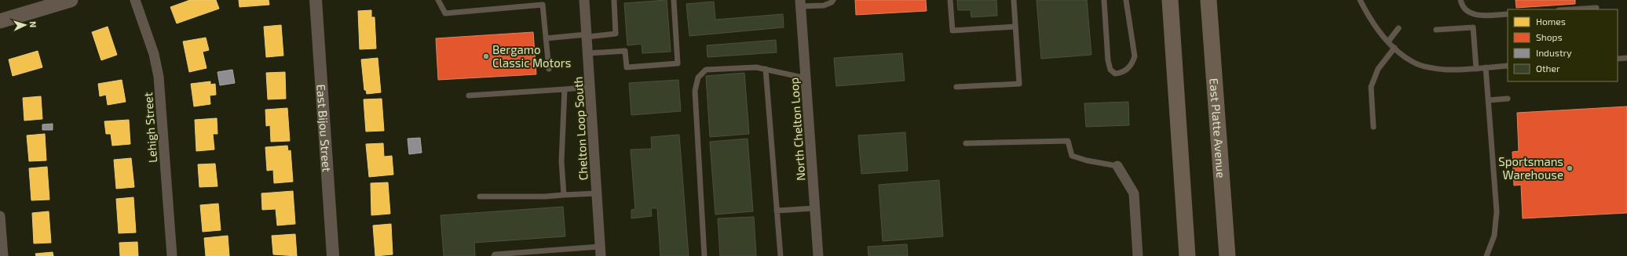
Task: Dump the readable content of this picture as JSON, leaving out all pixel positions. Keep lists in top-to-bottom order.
{
  "streets": {
    "main road": ["East Platte Avenue"],
    "street": [
      "Lehigh Street",
      "East Bijou Street",
      "Chelton Loop South",
      "North Chelton Loop"
    ]
  },
  "places": ["Bergamo Classic Motors", "Sportsmans Warehouse"],
  "legend": [
    "Homes",
    "Shops",
    "Industry",
    "Other"
  ],
  "north": "right"
}
